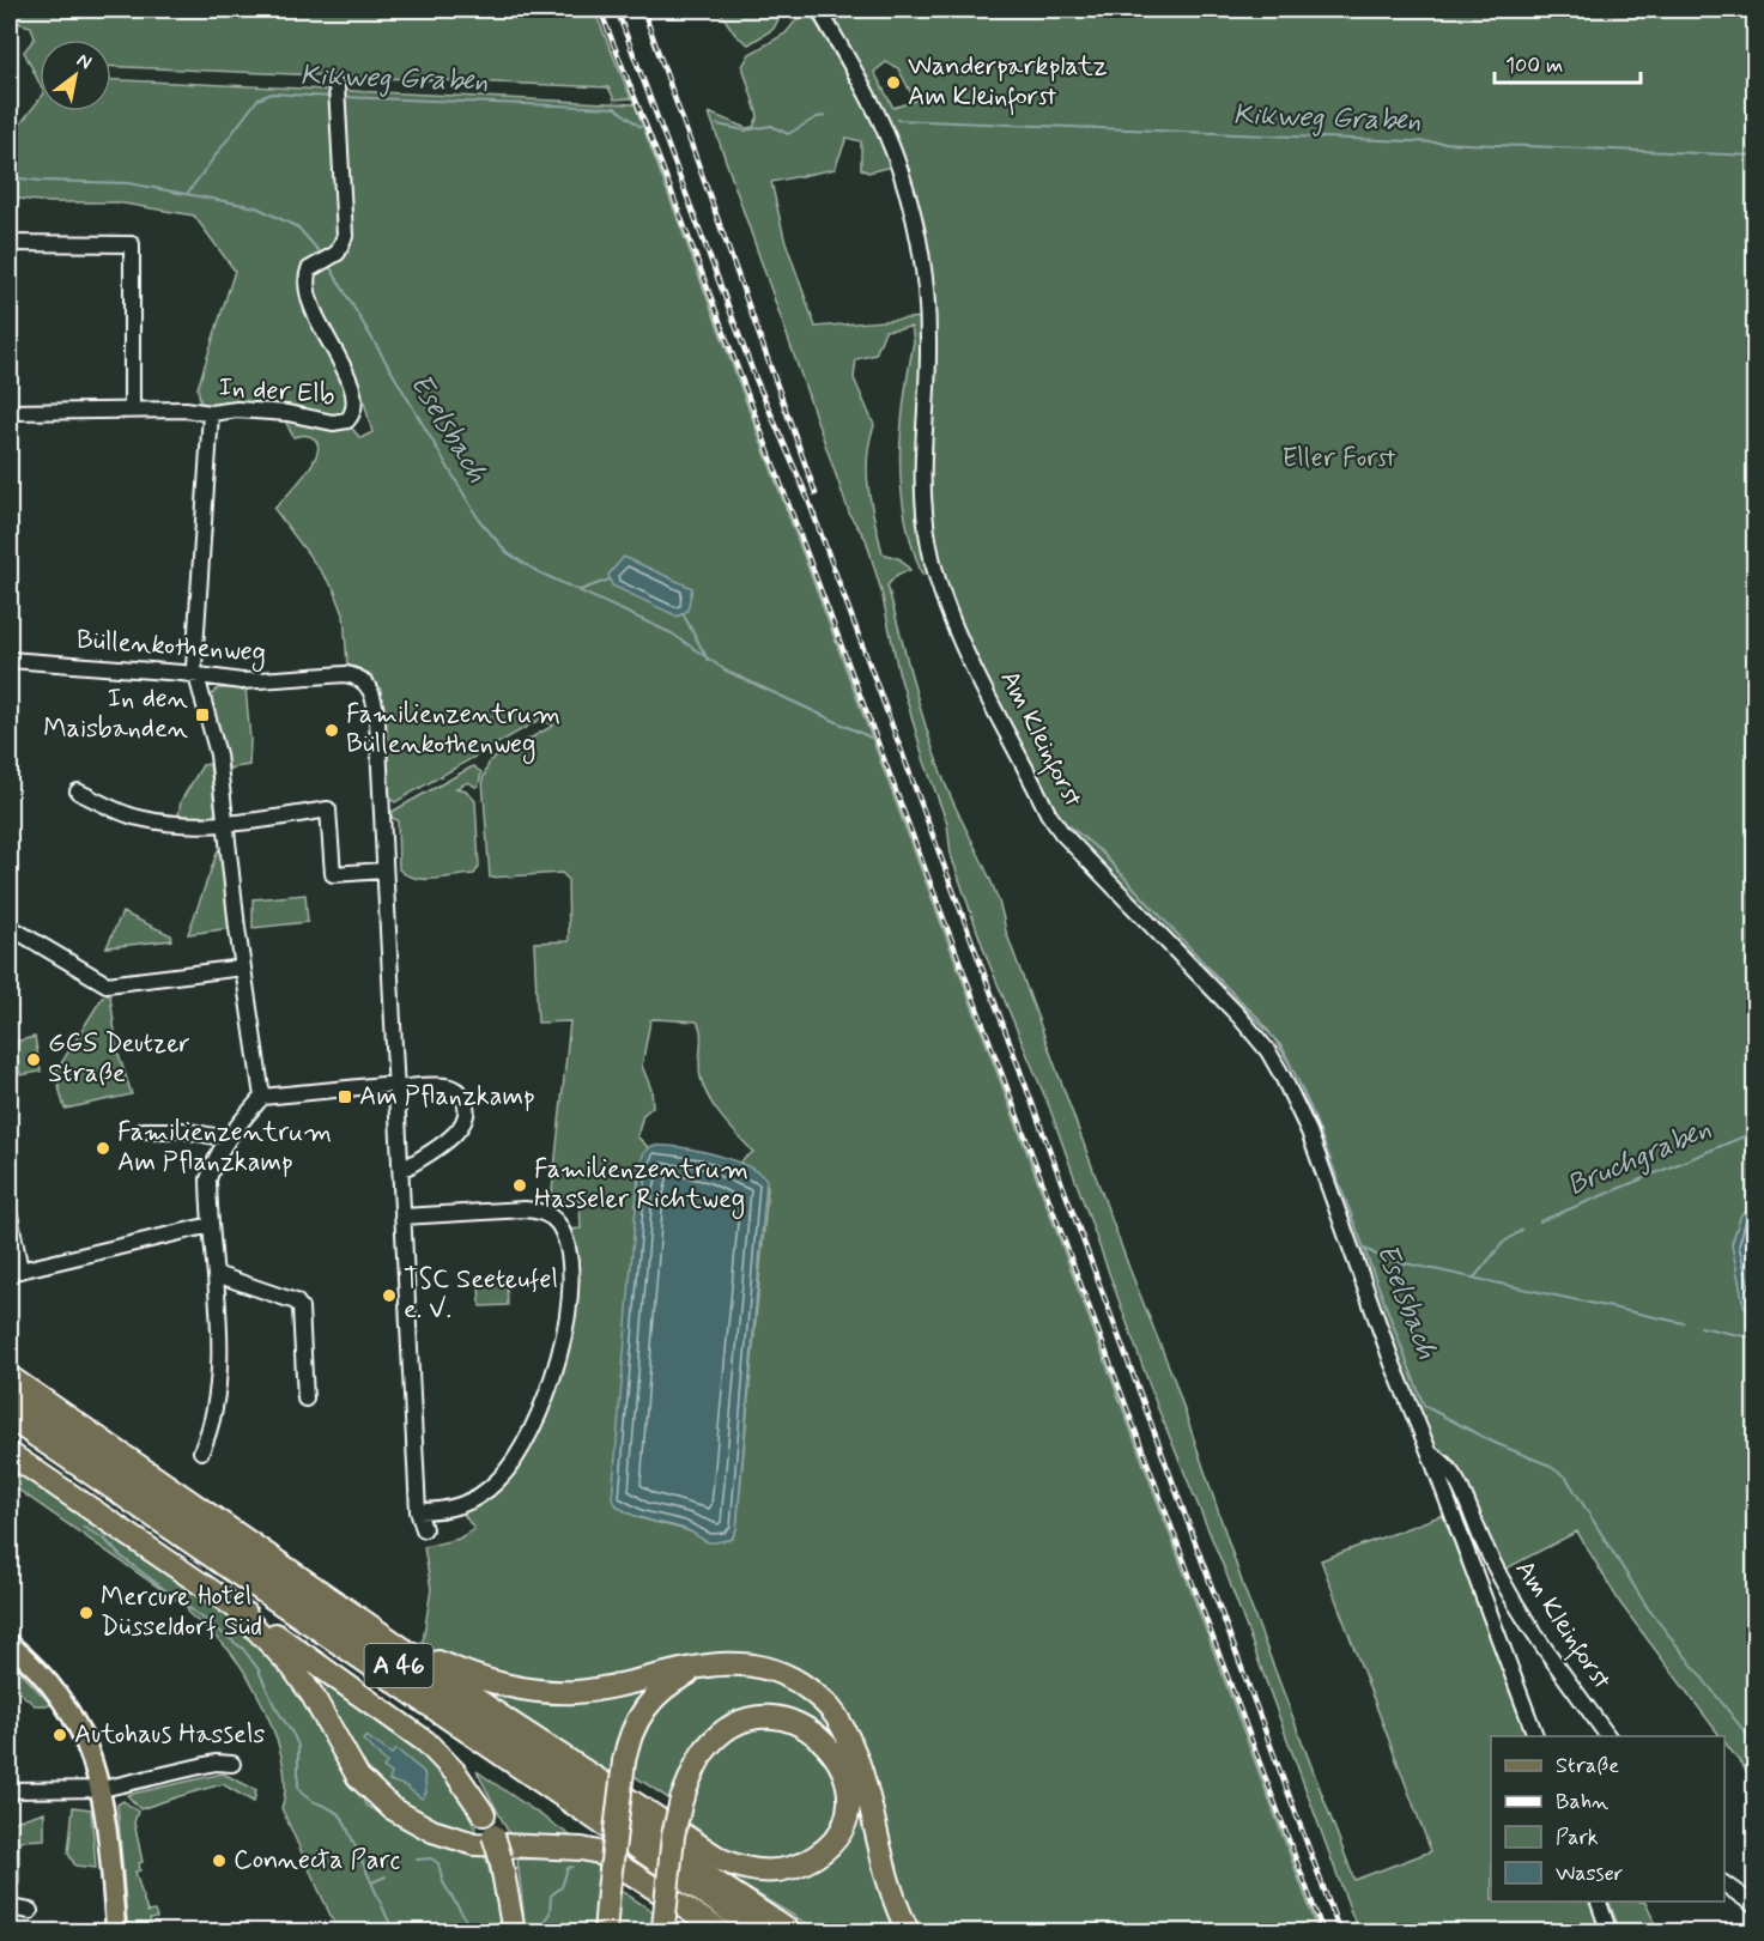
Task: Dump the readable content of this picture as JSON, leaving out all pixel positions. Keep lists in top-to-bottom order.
{
  "streets": {
    "highway": ["A 46"],
    "street": ["In der Elb", "Büllenkothenweg", "Am Kleinforst"]
  },
  "water": ["Kikweg Graben", "Eselsbach", "Bruchgraben"],
  "parks": ["Eller Forst"],
  "places": {
    "other": [
      "Wanderparkplatz Am Kleinforst",
      "Familienzentrum Büllenkothenweg",
      "GGS Deutzer Straße",
      "Familienzentrum Am Pflanzkamp",
      "Familienzentrum Hasseler Richtweg",
      "TSC Seeteufel e. V.",
      "Mercure Hotel Düsseldorf Süd",
      "Autohaus Hassels",
      "Connecta Parc"
    ],
    "transit": ["In den Maisbanden", "Am Pflanzkamp"]
  },
  "legend": [
    "Straße",
    "Bahn",
    "Park",
    "Wasser"
  ],
  "scale_bar": "100 m",
  "north": "top right"
}
